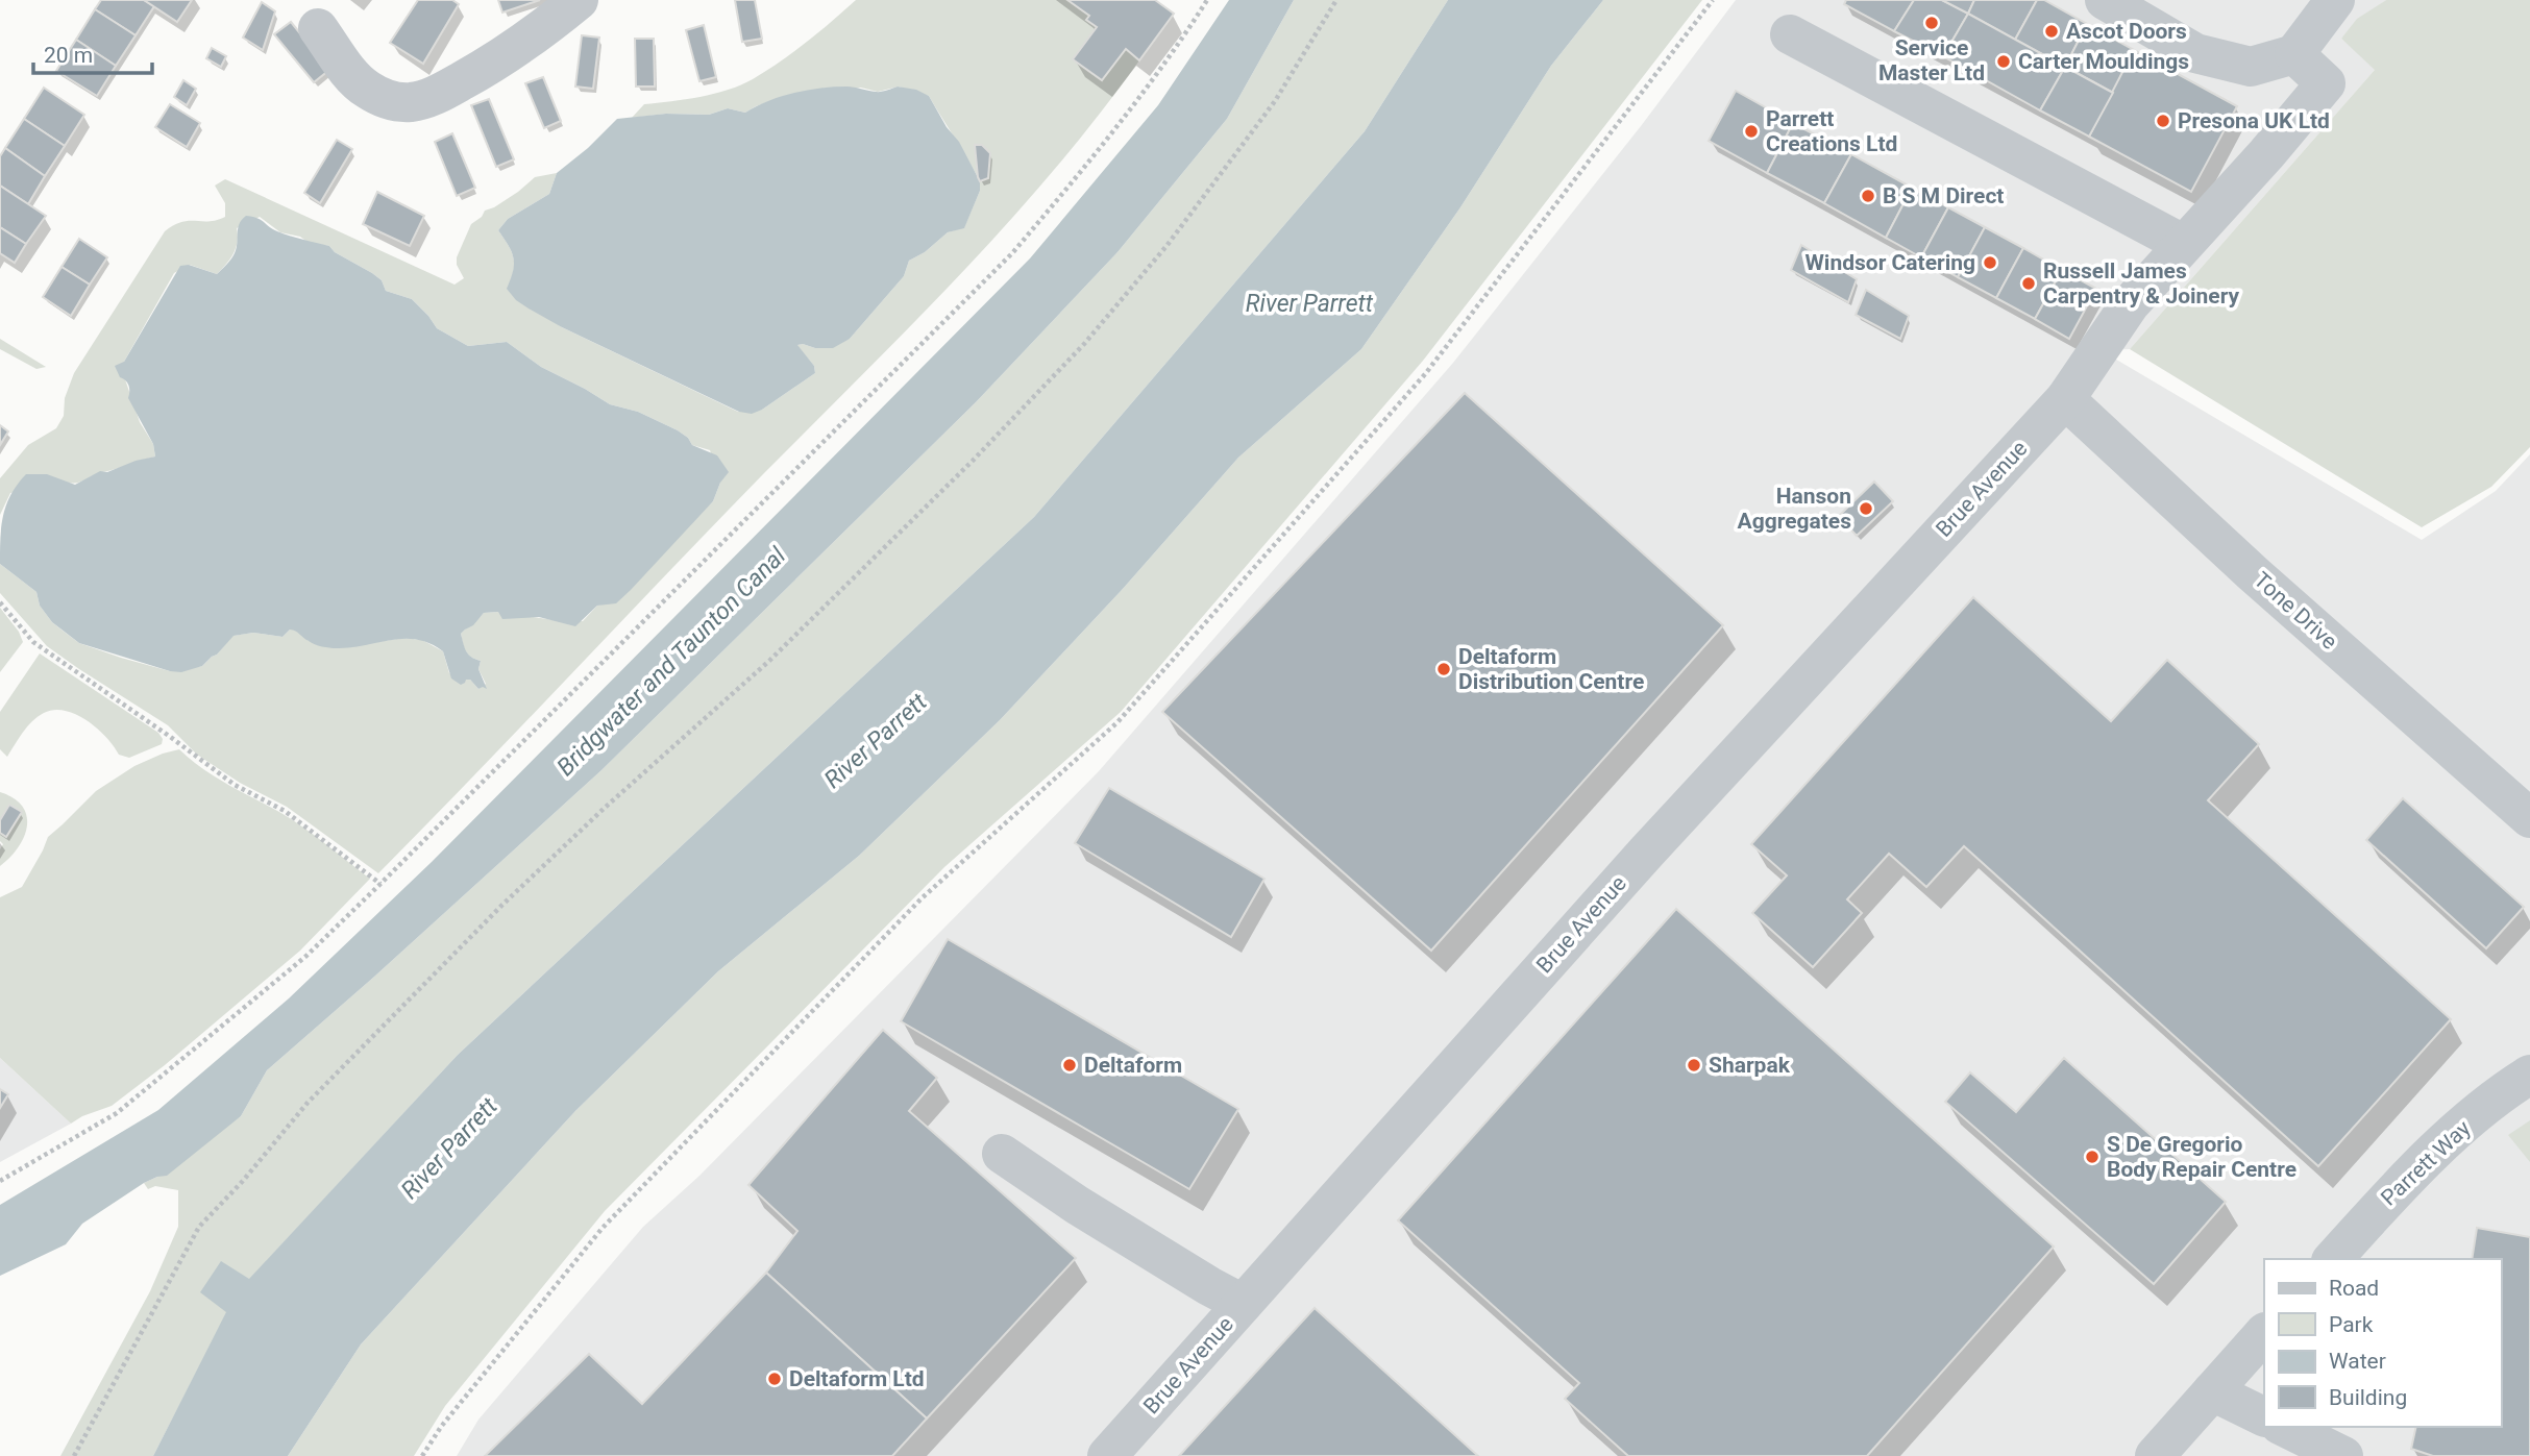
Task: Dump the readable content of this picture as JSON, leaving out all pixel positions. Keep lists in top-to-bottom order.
{
  "streets": {
    "street": ["Brue Avenue", "Tone Drive", "Parrett Way"]
  },
  "crossings": [
    ["Brue Avenue", "Tone Drive"]
  ],
  "water": ["River Parrett", "Bridgwater and Taunton Canal"],
  "places": [
    "Service Master Ltd",
    "Ascot Doors",
    "Carter Mouldings",
    "Presona UK Ltd",
    "Parrett Creations Ltd",
    "B S M Direct",
    "Windsor Catering",
    "Russell James Carpentry & Joinery",
    "Hanson Aggregates",
    "Deltaform Distribution Centre",
    "Deltaform",
    "Sharpak",
    "S De Gregorio Body Repair Centre",
    "Deltaform Ltd"
  ],
  "legend": [
    "Road",
    "Park",
    "Water",
    "Building"
  ],
  "scale_bar": "20 m"
}
